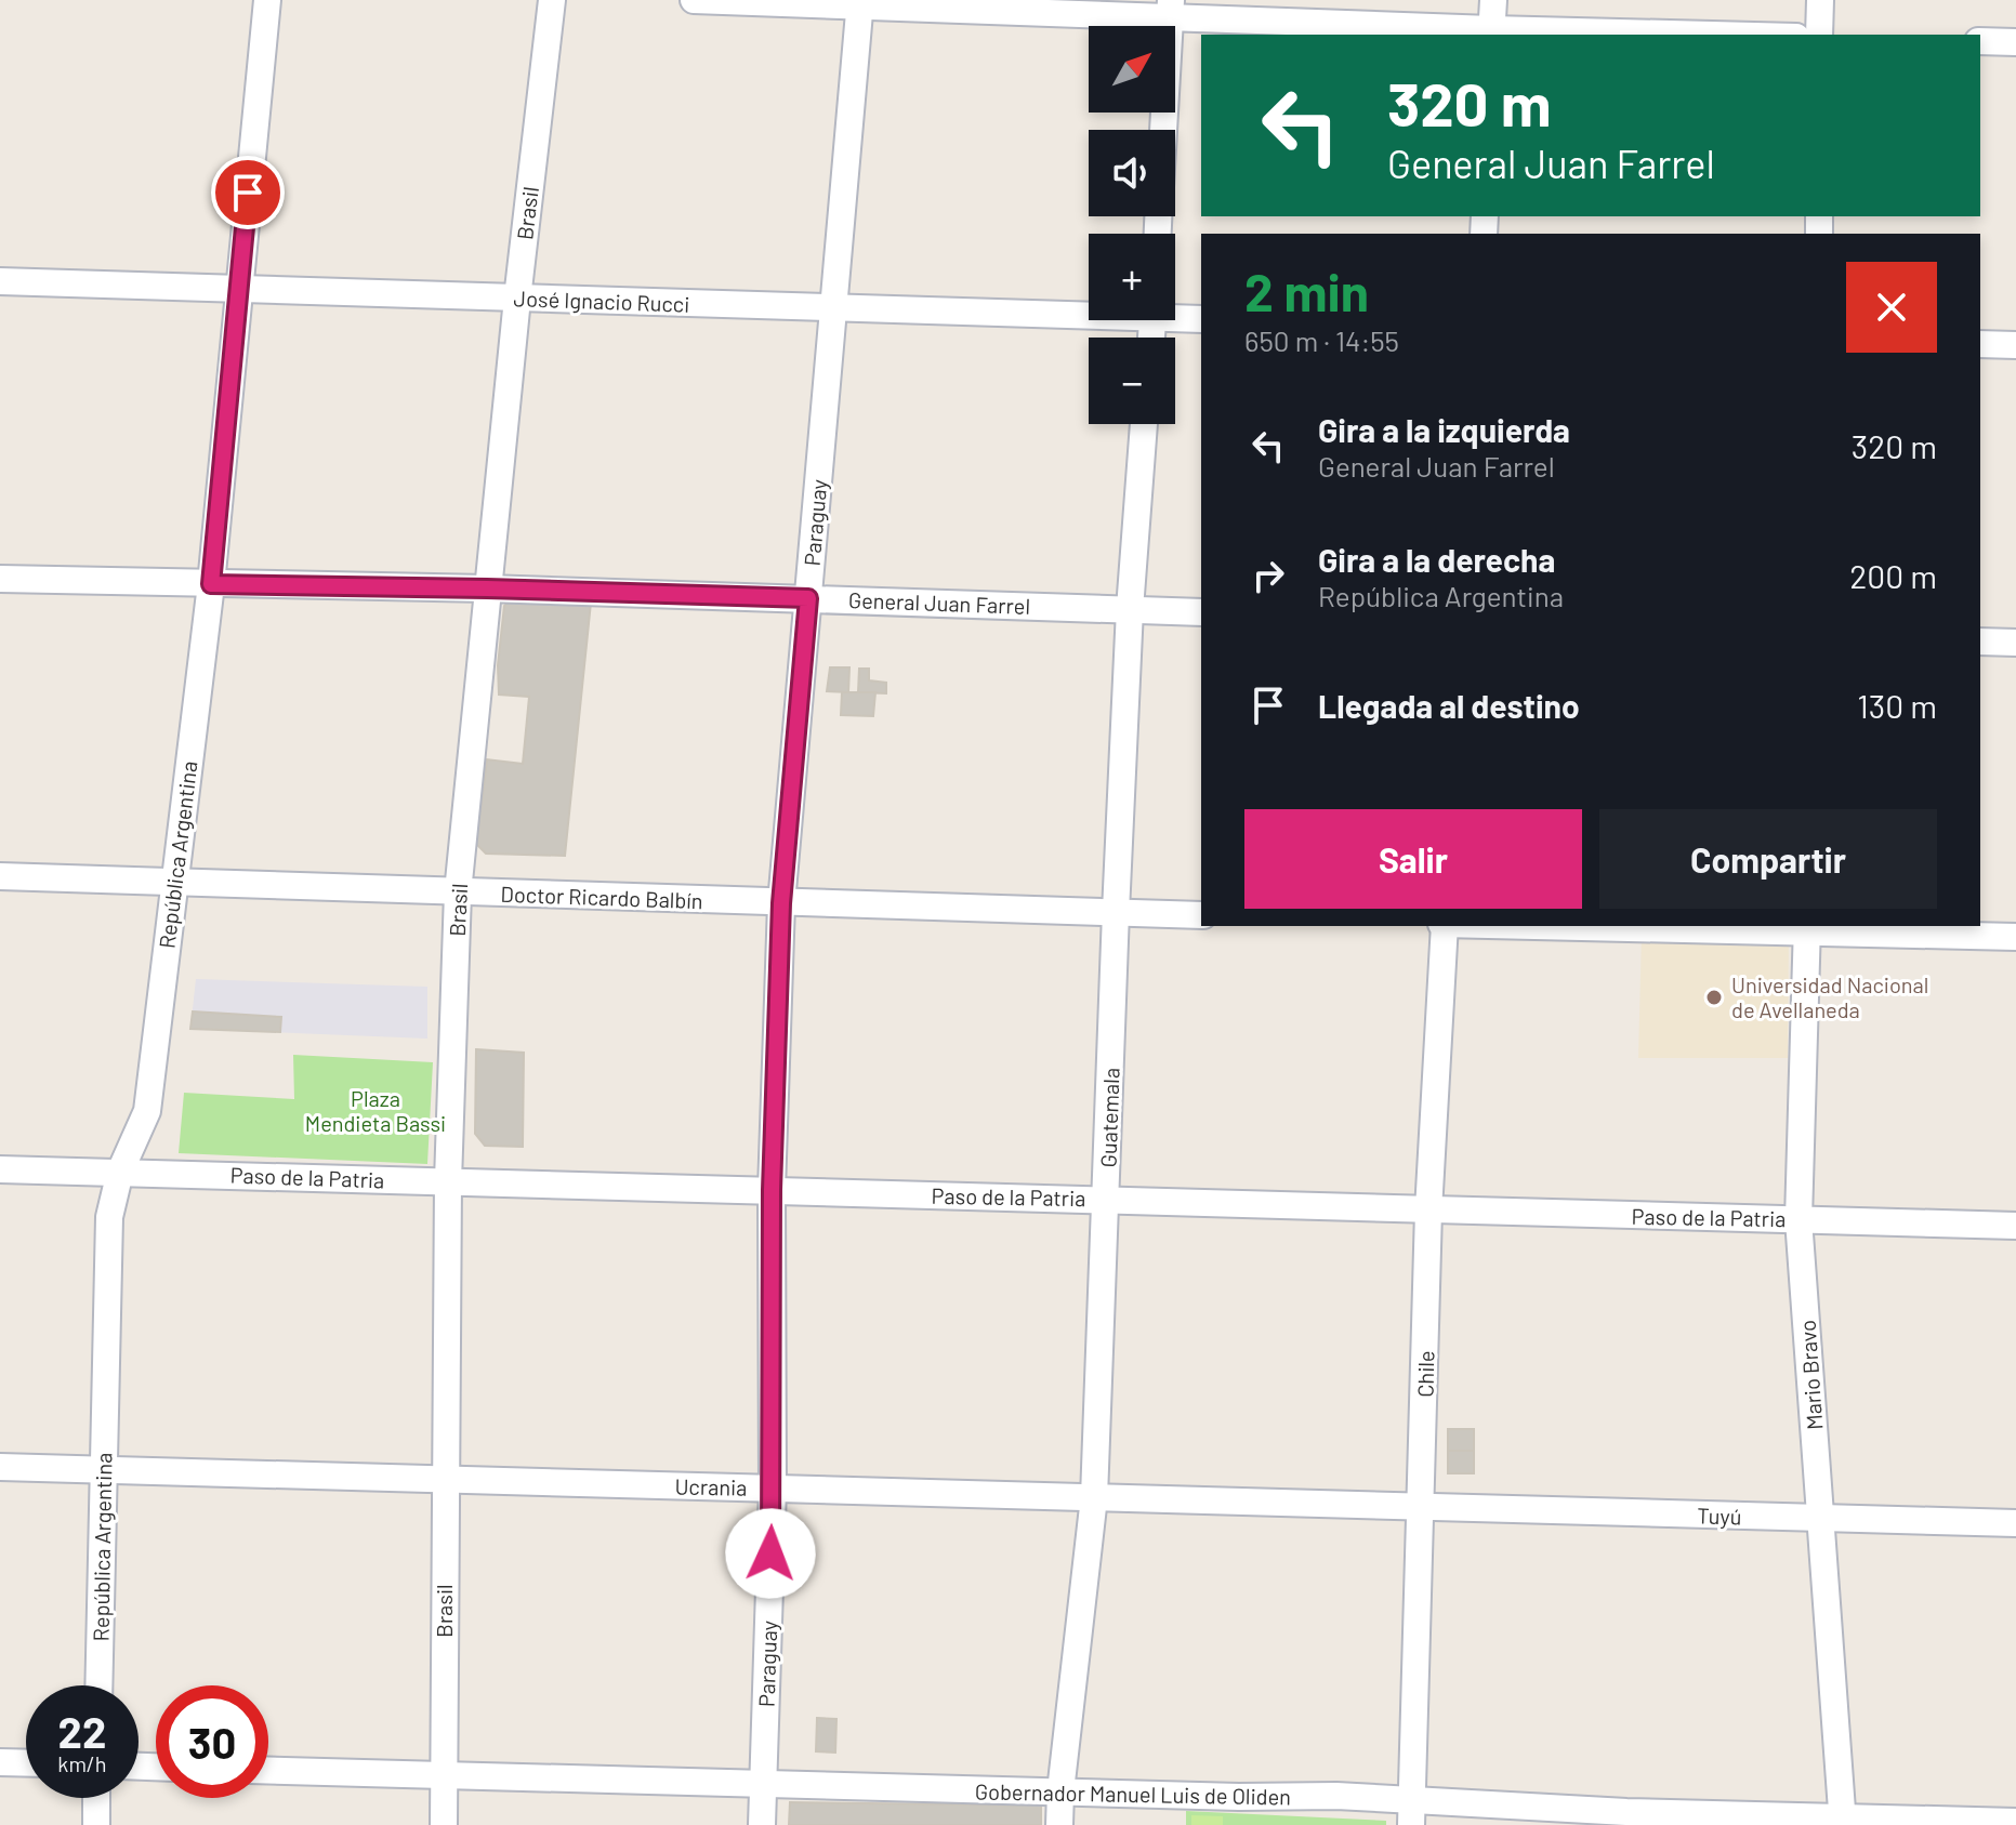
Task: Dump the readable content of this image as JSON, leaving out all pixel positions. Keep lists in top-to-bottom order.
{
  "streets": {
    "street": [
      "Brasil",
      "José Ignacio Rucci",
      "Paraguay",
      "General Juan Farrel",
      "República Argentina",
      "Doctor Ricardo Balbín",
      "Guatemala",
      "Paso de la Patria",
      "Chile",
      "Mario Bravo",
      "Ucrania",
      "Tuyú",
      "Gobernador Manuel Luis de Oliden"
    ]
  },
  "crossings": [
    ["Brasil", "José Ignacio Rucci"],
    ["Brasil", "General Juan Farrel"],
    ["Brasil", "Doctor Ricardo Balbín"],
    ["Brasil", "Paso de la Patria"],
    ["Brasil", "Ucrania"],
    ["Brasil", "Gobernador Manuel Luis de Oliden"],
    ["José Ignacio Rucci", "Paraguay"],
    ["José Ignacio Rucci", "República Argentina"],
    ["Paraguay", "General Juan Farrel"],
    ["Paraguay", "Doctor Ricardo Balbín"],
    ["Paraguay", "Paso de la Patria"],
    ["Paraguay", "Ucrania"],
    ["Paraguay", "Gobernador Manuel Luis de Oliden"],
    ["General Juan Farrel", "República Argentina"],
    ["General Juan Farrel", "Guatemala"],
    ["República Argentina", "Doctor Ricardo Balbín"],
    ["República Argentina", "Paso de la Patria"],
    ["República Argentina", "Ucrania"],
    ["Doctor Ricardo Balbín", "Guatemala"],
    ["Guatemala", "Paso de la Patria"],
    ["Guatemala", "Ucrania"],
    ["Guatemala", "Gobernador Manuel Luis de Oliden"],
    ["Paso de la Patria", "Chile"],
    ["Paso de la Patria", "Mario Bravo"],
    ["Chile", "Ucrania"],
    ["Chile", "Tuyú"],
    ["Chile", "Gobernador Manuel Luis de Oliden"],
    ["Mario Bravo", "Tuyú"],
    ["Mario Bravo", "Gobernador Manuel Luis de Oliden"],
    ["Ucrania", "Tuyú"]
  ],
  "parks": ["Plaza Mendieta Bassi"],
  "places": ["Universidad Nacional de Avellaneda"],
  "north": "top right",
  "page": {
    "map_buttons": ["+", "−"],
    "turn": ["320 m", "General Juan Farrel"],
    "heading": ["2 min", "650 m · 14:55"],
    "list": [
      {
        "name": "Gira a la izquierda",
        "note": "General Juan Farrel",
        "value": "320 m"
      },
      {
        "name": "Gira a la derecha",
        "note": "República Argentina",
        "value": "200 m"
      },
      {
        "name": "Llegada al destino",
        "value": "130 m"
      }
    ],
    "buttons": ["Salir", "Compartir"],
    "speed": "22 km/h",
    "limit": "30"
  }
}
